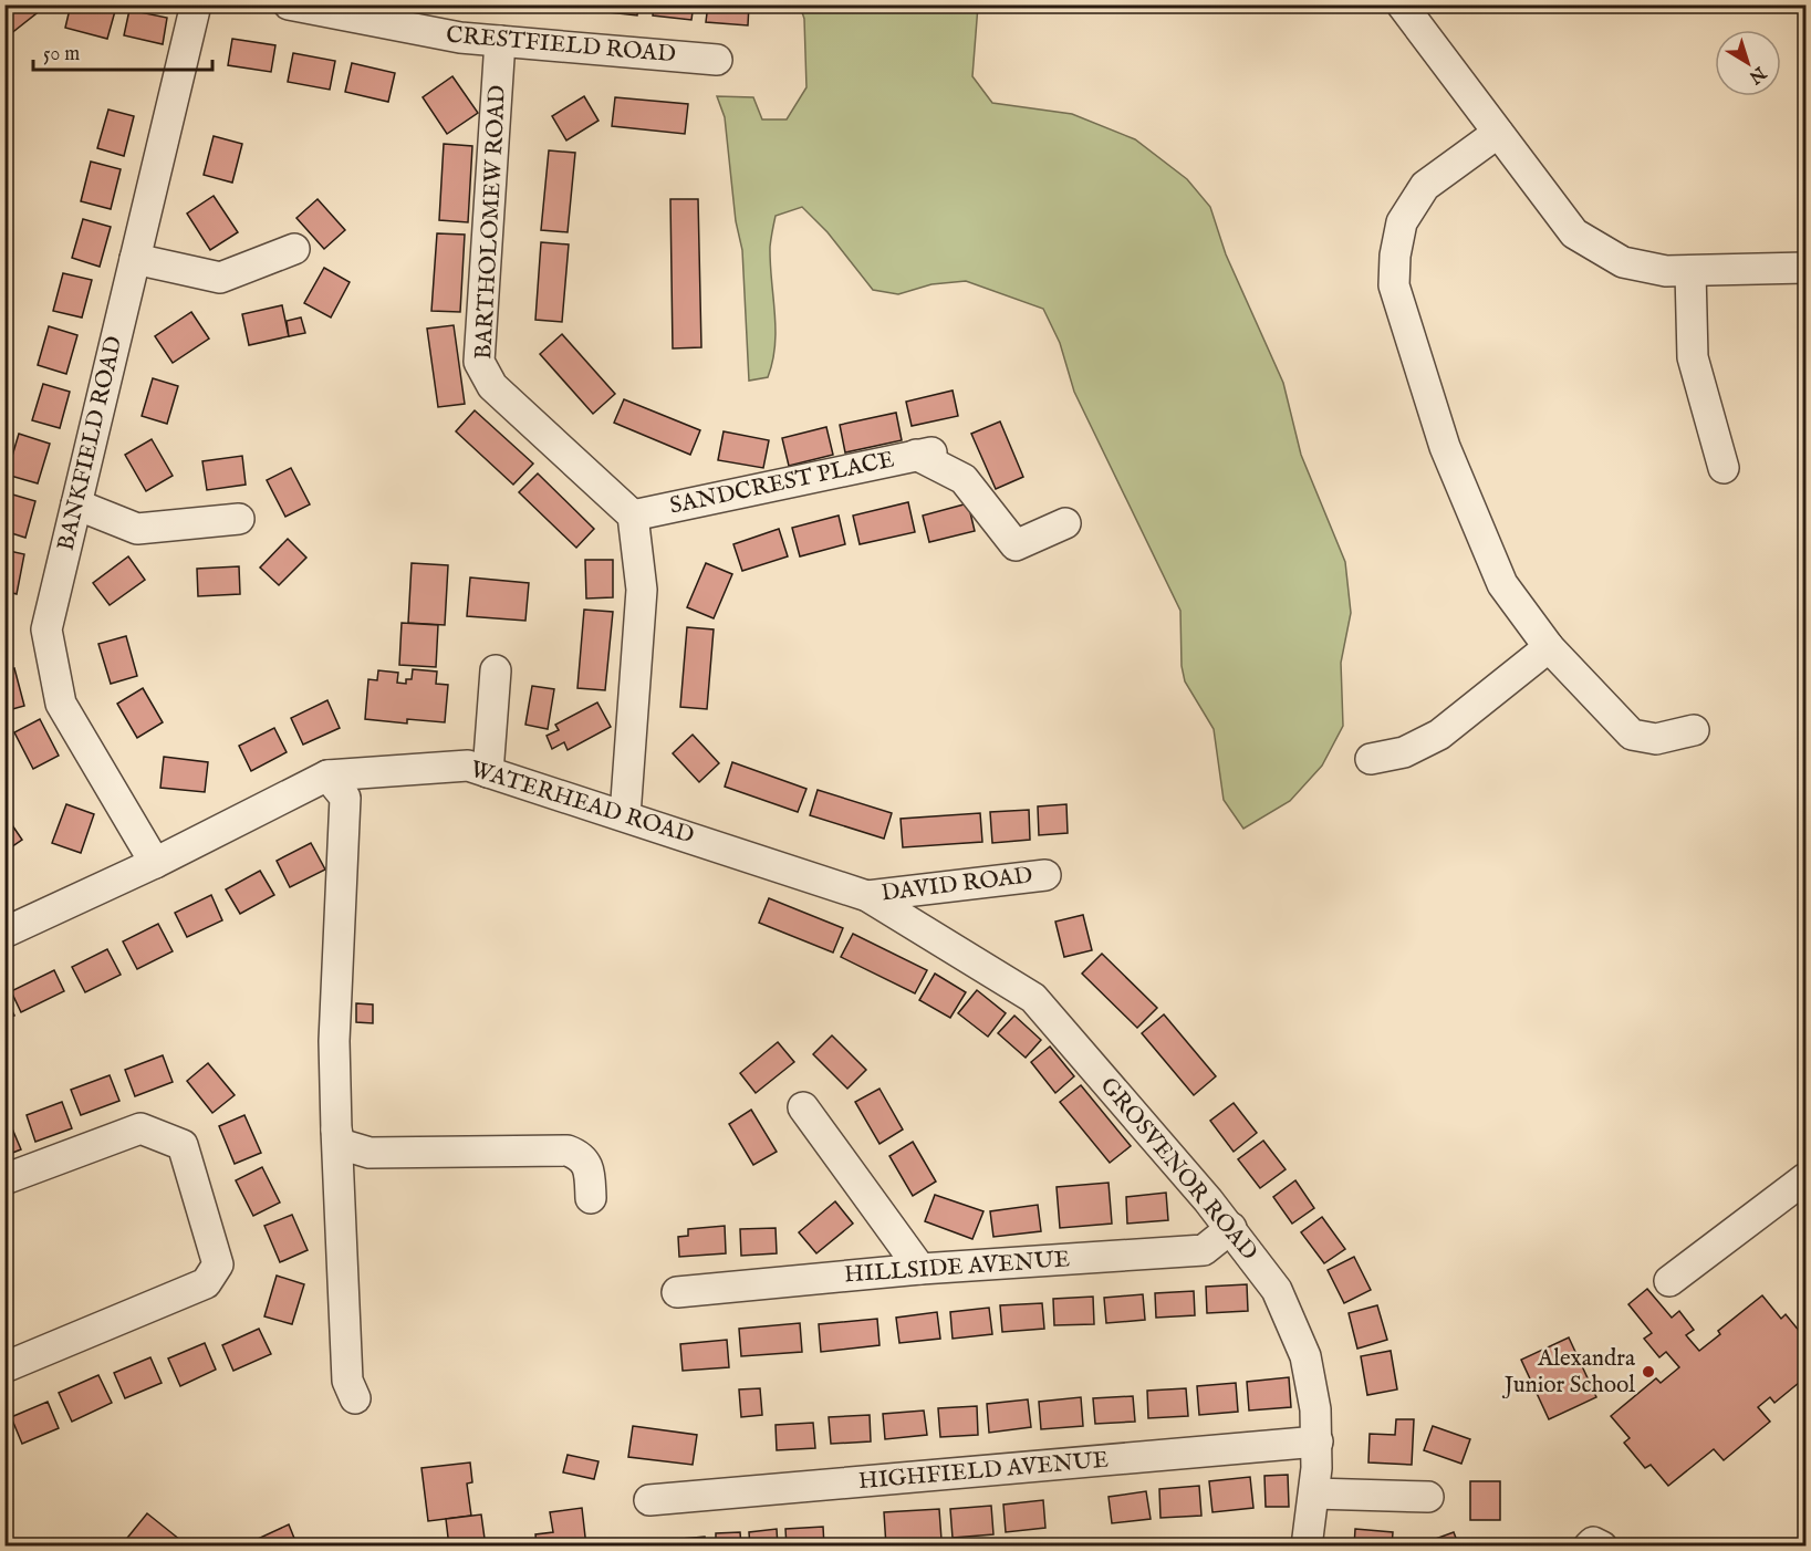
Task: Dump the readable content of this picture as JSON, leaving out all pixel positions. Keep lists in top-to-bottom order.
{
  "streets": {
    "street": [
      "CRESTFIELD ROAD",
      "BARTHOLOMEW ROAD",
      "BANKFIELD ROAD",
      "SANDCREST PLACE",
      "WATERHEAD ROAD",
      "DAVID ROAD",
      "GROSVENOR ROAD",
      "HILLSIDE AVENUE",
      "HIGHFIELD AVENUE"
    ]
  },
  "crossings": [
    ["CRESTFIELD ROAD", "BARTHOLOMEW ROAD"],
    ["BARTHOLOMEW ROAD", "SANDCREST PLACE"],
    ["BANKFIELD ROAD", "WATERHEAD ROAD"],
    ["WATERHEAD ROAD", "DAVID ROAD"],
    ["WATERHEAD ROAD", "GROSVENOR ROAD"],
    ["DAVID ROAD", "GROSVENOR ROAD"],
    ["GROSVENOR ROAD", "HILLSIDE AVENUE"],
    ["GROSVENOR ROAD", "HIGHFIELD AVENUE"]
  ],
  "places": ["Alexandra Junior School"],
  "scale_bar": "50 m",
  "north": "bottom right"
}
